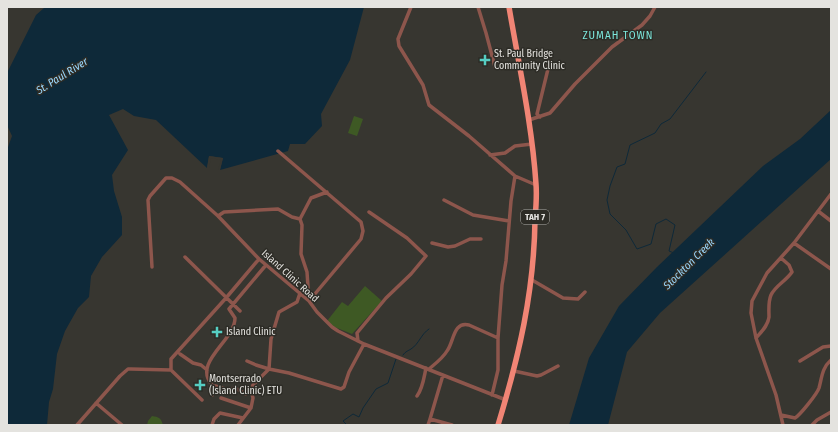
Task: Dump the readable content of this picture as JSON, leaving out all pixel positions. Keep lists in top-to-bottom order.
{
  "streets": {
    "highway": ["TAH 7"],
    "street": ["Island Clinic Road"]
  },
  "crossings": [
    ["TAH 7", "Island Clinic Road"]
  ],
  "districts": ["ZUMAH TOWN"],
  "water": ["St. Paul River", "Stockton Creek"],
  "places": {
    "health": ["St. Paul Bridge Community Clinic", "Island Clinic", "Montserrado (Island Clinic) ETU"]
  }
}
